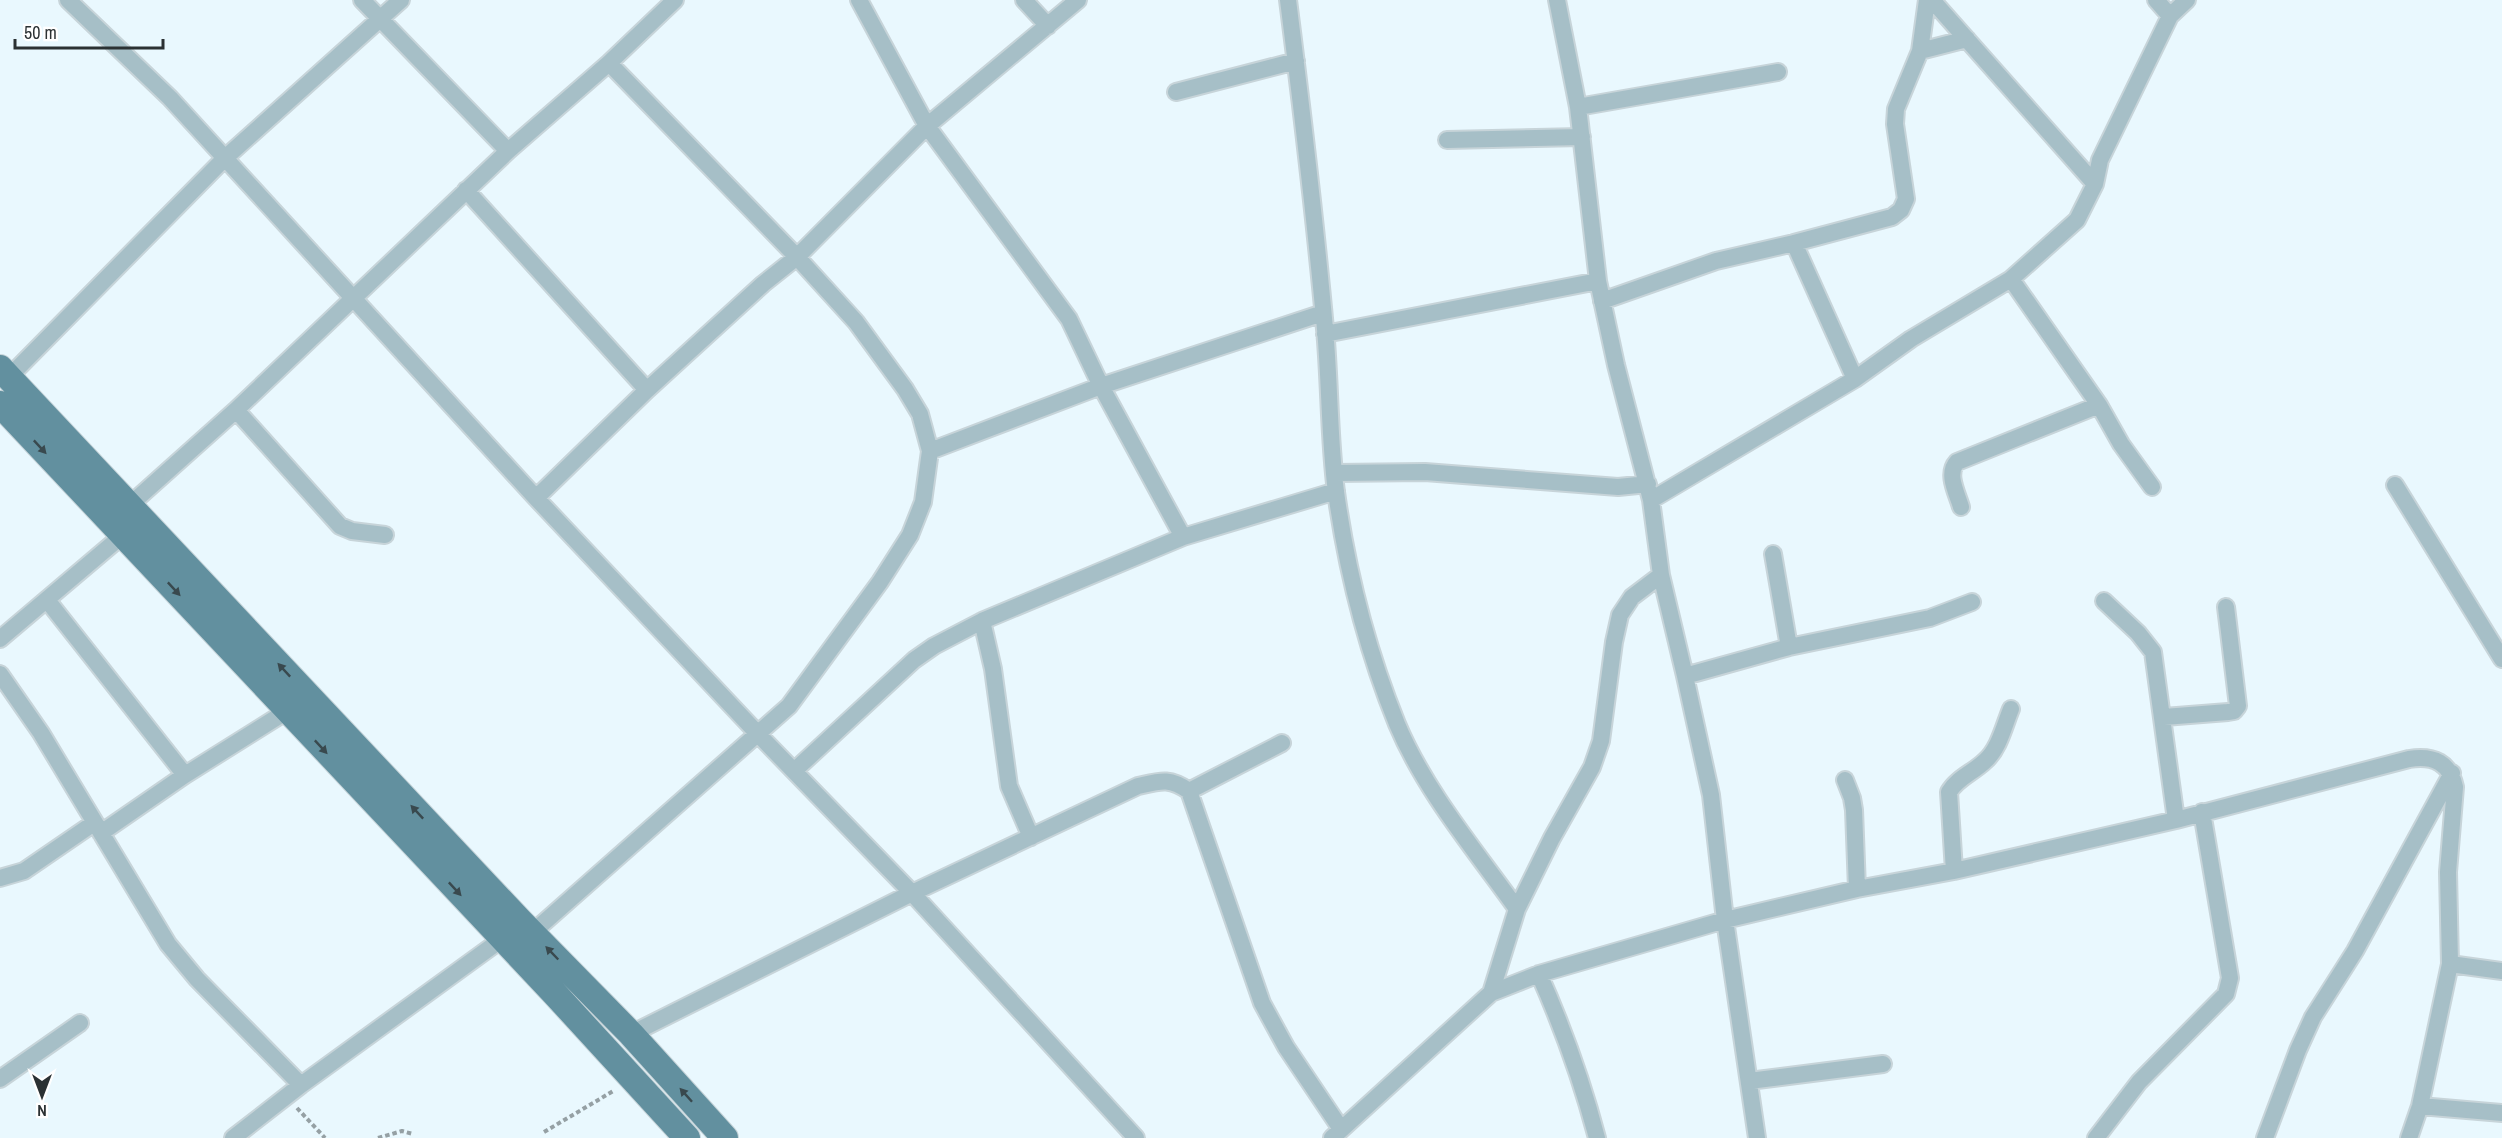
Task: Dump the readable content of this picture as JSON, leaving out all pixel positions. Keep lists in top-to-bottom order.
{
  "scale_bar": "50 m",
  "north": "bottom"
}
